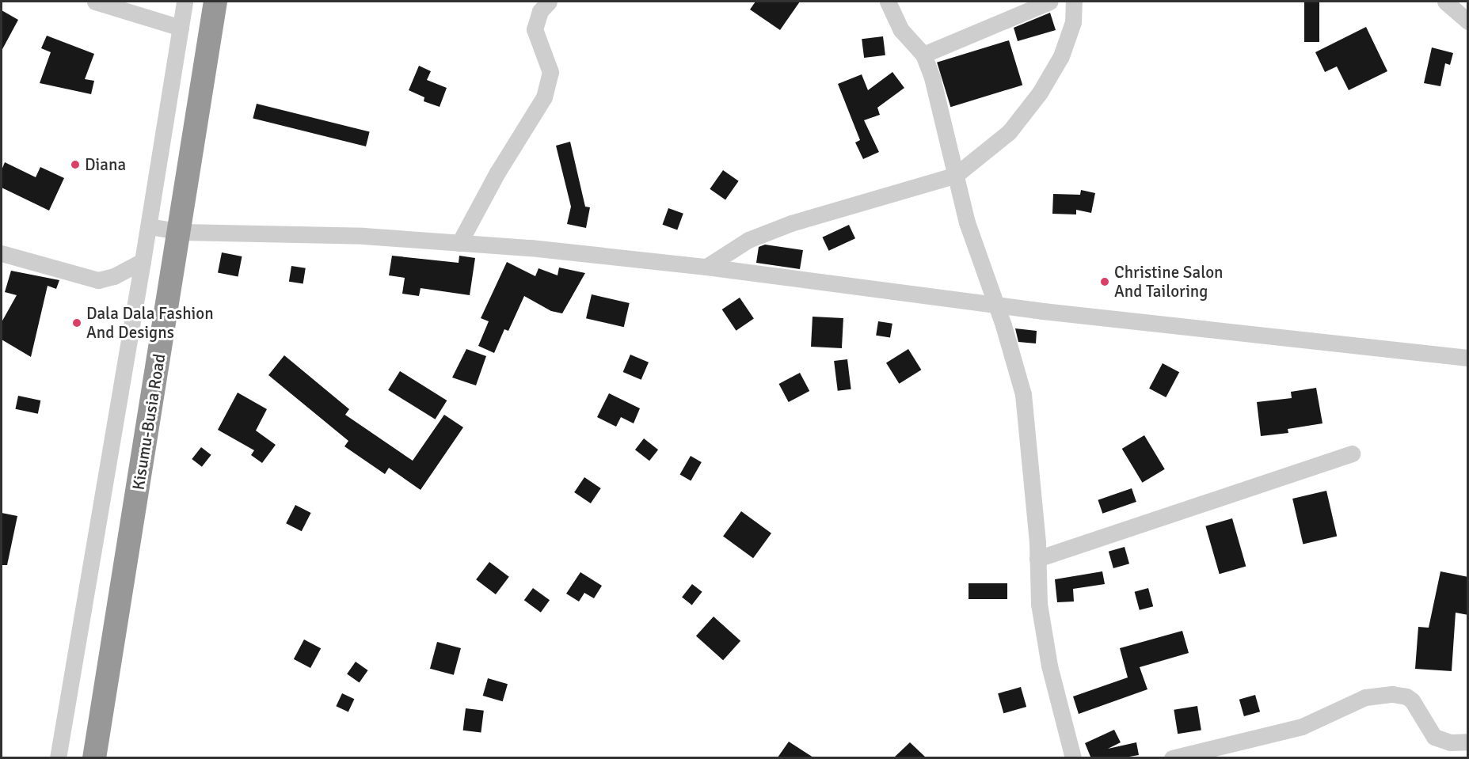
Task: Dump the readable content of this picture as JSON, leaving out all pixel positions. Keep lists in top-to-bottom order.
{
  "streets": {
    "highway": ["Kisumu-Busia Road"]
  },
  "places": ["Diana", "Christine Salon And Tailoring", "Dala Dala Fashion And Designs"]
}
